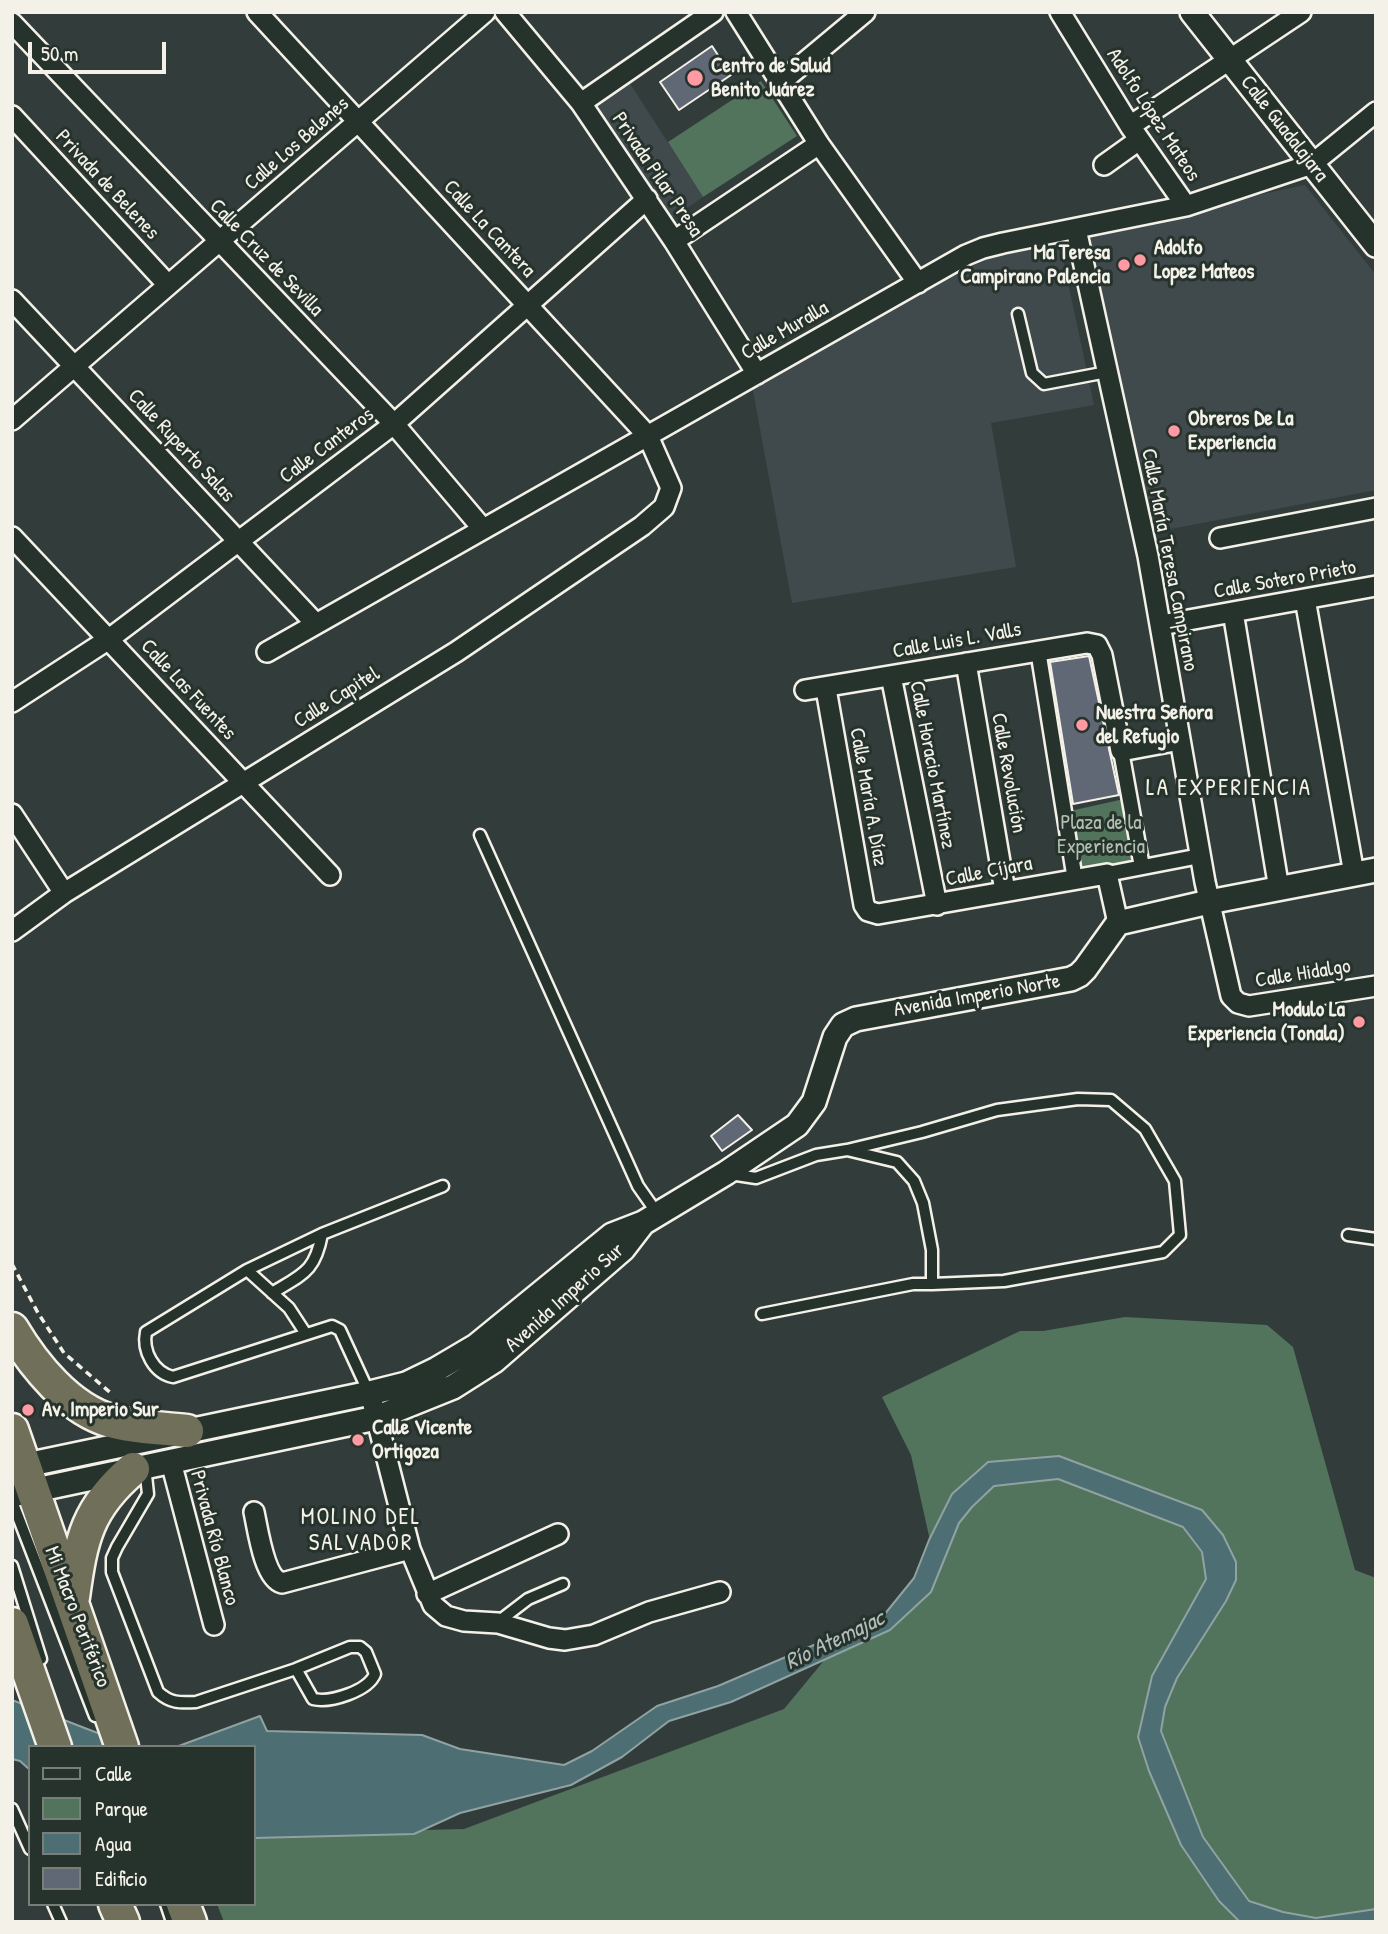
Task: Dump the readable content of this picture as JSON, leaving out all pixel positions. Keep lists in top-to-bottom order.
{
  "streets": {
    "street": [
      "Adolfo López Mateos",
      "Calle Guadalajara",
      "Calle Los Belenes",
      "Privada Pilar Presa",
      "Privada de Belenes",
      "Calle La Cantera",
      "Calle Cruz de Sevilla",
      "Calle Muralla",
      "Calle Ruperto Salas",
      "Calle Canteros",
      "Calle María Teresa Campirano",
      "Calle Sotero Prieto",
      "Calle Luis L. Valls",
      "Calle Las Fuentes",
      "Calle Capitel",
      "Calle Horacio Martínez",
      "Calle Revolución",
      "Calle María A. Díaz",
      "Calle Cíjara",
      "Calle Hidalgo",
      "Avenida Imperio Norte",
      "Avenida Imperio Sur",
      "Privada Río Blanco"
    ],
    "lane": ["Mi Macro Periférico"]
  },
  "crossings": [
    ["Adolfo López Mateos", "Calle Muralla"],
    ["Calle Guadalajara", "Calle Muralla"],
    ["Calle Los Belenes", "Privada de Belenes"],
    ["Calle Los Belenes", "Calle La Cantera"],
    ["Calle Los Belenes", "Calle Cruz de Sevilla"],
    ["Calle Los Belenes", "Calle Ruperto Salas"],
    ["Privada Pilar Presa", "Calle Muralla"],
    ["Privada Pilar Presa", "Calle Canteros"],
    ["Calle La Cantera", "Calle Muralla"],
    ["Calle La Cantera", "Calle Canteros"],
    ["Calle La Cantera", "Calle Capitel"],
    ["Calle Cruz de Sevilla", "Calle Muralla"],
    ["Calle Cruz de Sevilla", "Calle Canteros"],
    ["Calle Muralla", "Calle Ruperto Salas"],
    ["Calle Muralla", "Calle María Teresa Campirano"],
    ["Calle Ruperto Salas", "Calle Canteros"],
    ["Calle Canteros", "Calle Las Fuentes"],
    ["Calle María Teresa Campirano", "Calle Sotero Prieto"],
    ["Calle María Teresa Campirano", "Calle Cíjara"],
    ["Calle María Teresa Campirano", "Calle Hidalgo"],
    ["Calle Luis L. Valls", "Calle Horacio Martínez"],
    ["Calle Luis L. Valls", "Calle Revolución"],
    ["Calle Luis L. Valls", "Calle María A. Díaz"],
    ["Calle Las Fuentes", "Calle Capitel"],
    ["Calle Horacio Martínez", "Calle Cíjara"],
    ["Calle Revolución", "Calle Cíjara"],
    ["Calle María A. Díaz", "Calle Cíjara"],
    ["Avenida Imperio Norte", "Avenida Imperio Sur"],
    ["Avenida Imperio Sur", "Privada Río Blanco"],
    ["Avenida Imperio Sur", "Mi Macro Periférico"]
  ],
  "districts": ["LA EXPERIENCIA", "MOLINO DEL SALVADOR"],
  "water": ["Río Atemajac"],
  "parks": ["Plaza de la Experiencia"],
  "places": [
    "Centro de Salud Benito Juárez",
    "Adolfo Lopez Mateos",
    "Ma Teresa Campirano Palencia",
    "Obreros De La Experiencia",
    "Nuestra Señora del Refugio",
    "Modulo La Experiencia (Tonala)",
    "Av. Imperio Sur",
    "Calle Vicente Ortigoza"
  ],
  "legend": [
    "Calle",
    "Parque",
    "Agua",
    "Edificio"
  ],
  "scale_bar": "50 m"
}
